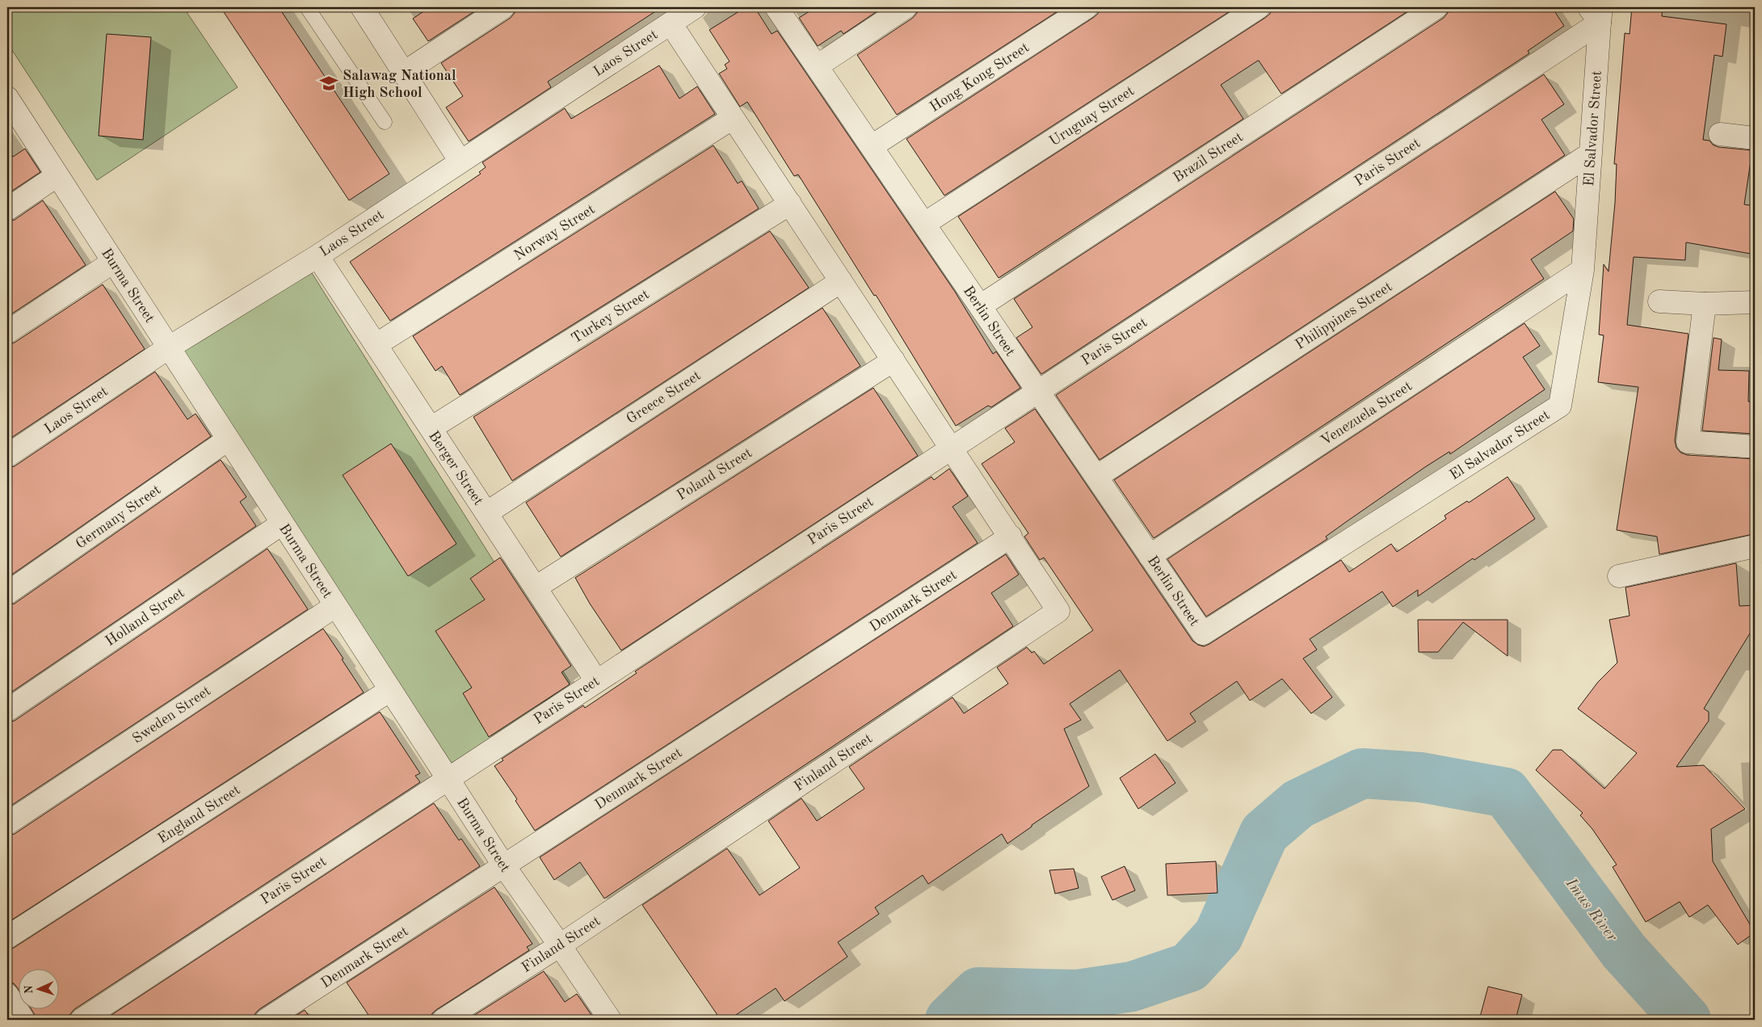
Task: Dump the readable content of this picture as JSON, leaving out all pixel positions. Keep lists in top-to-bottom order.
{
  "streets": {
    "street": [
      "Laos Street",
      "Hong Kong Street",
      "Uruguay Street",
      "El Salvador Street",
      "Brazil Street",
      "Paris Street",
      "Norway Street",
      "Burma Street",
      "Philippines Street",
      "Turkey Street",
      "Berlin Street",
      "Greece Street",
      "Venezuela Street",
      "Berger Street",
      "Poland Street",
      "Germany Street",
      "Denmark Street",
      "Holland Street",
      "Sweden Street",
      "Finland Street",
      "England Street"
    ]
  },
  "crossings": [
    ["Laos Street", "Burma Street"],
    ["Laos Street", "Berger Street"],
    ["Laos Street", "Finland Street"],
    ["Hong Kong Street", "Berlin Street"],
    ["Uruguay Street", "Berlin Street"],
    ["El Salvador Street", "Paris Street"],
    ["El Salvador Street", "Philippines Street"],
    ["El Salvador Street", "Berlin Street"],
    ["El Salvador Street", "Venezuela Street"],
    ["Brazil Street", "Berlin Street"],
    ["Paris Street", "Burma Street"],
    ["Paris Street", "Berlin Street"],
    ["Paris Street", "Berger Street"],
    ["Paris Street", "Finland Street"],
    ["Norway Street", "Berger Street"],
    ["Norway Street", "Finland Street"],
    ["Burma Street", "Germany Street"],
    ["Burma Street", "Denmark Street"],
    ["Burma Street", "Holland Street"],
    ["Burma Street", "Sweden Street"],
    ["Burma Street", "Finland Street"],
    ["Burma Street", "England Street"],
    ["Philippines Street", "Berlin Street"],
    ["Turkey Street", "Berger Street"],
    ["Turkey Street", "Finland Street"],
    ["Berlin Street", "Venezuela Street"],
    ["Greece Street", "Berger Street"],
    ["Greece Street", "Finland Street"],
    ["Berger Street", "Poland Street"],
    ["Poland Street", "Finland Street"],
    ["Denmark Street", "Finland Street"]
  ],
  "water": ["Imus River"],
  "places": {
    "school or university": ["Salawag National High School"]
  },
  "north": "left"
}
